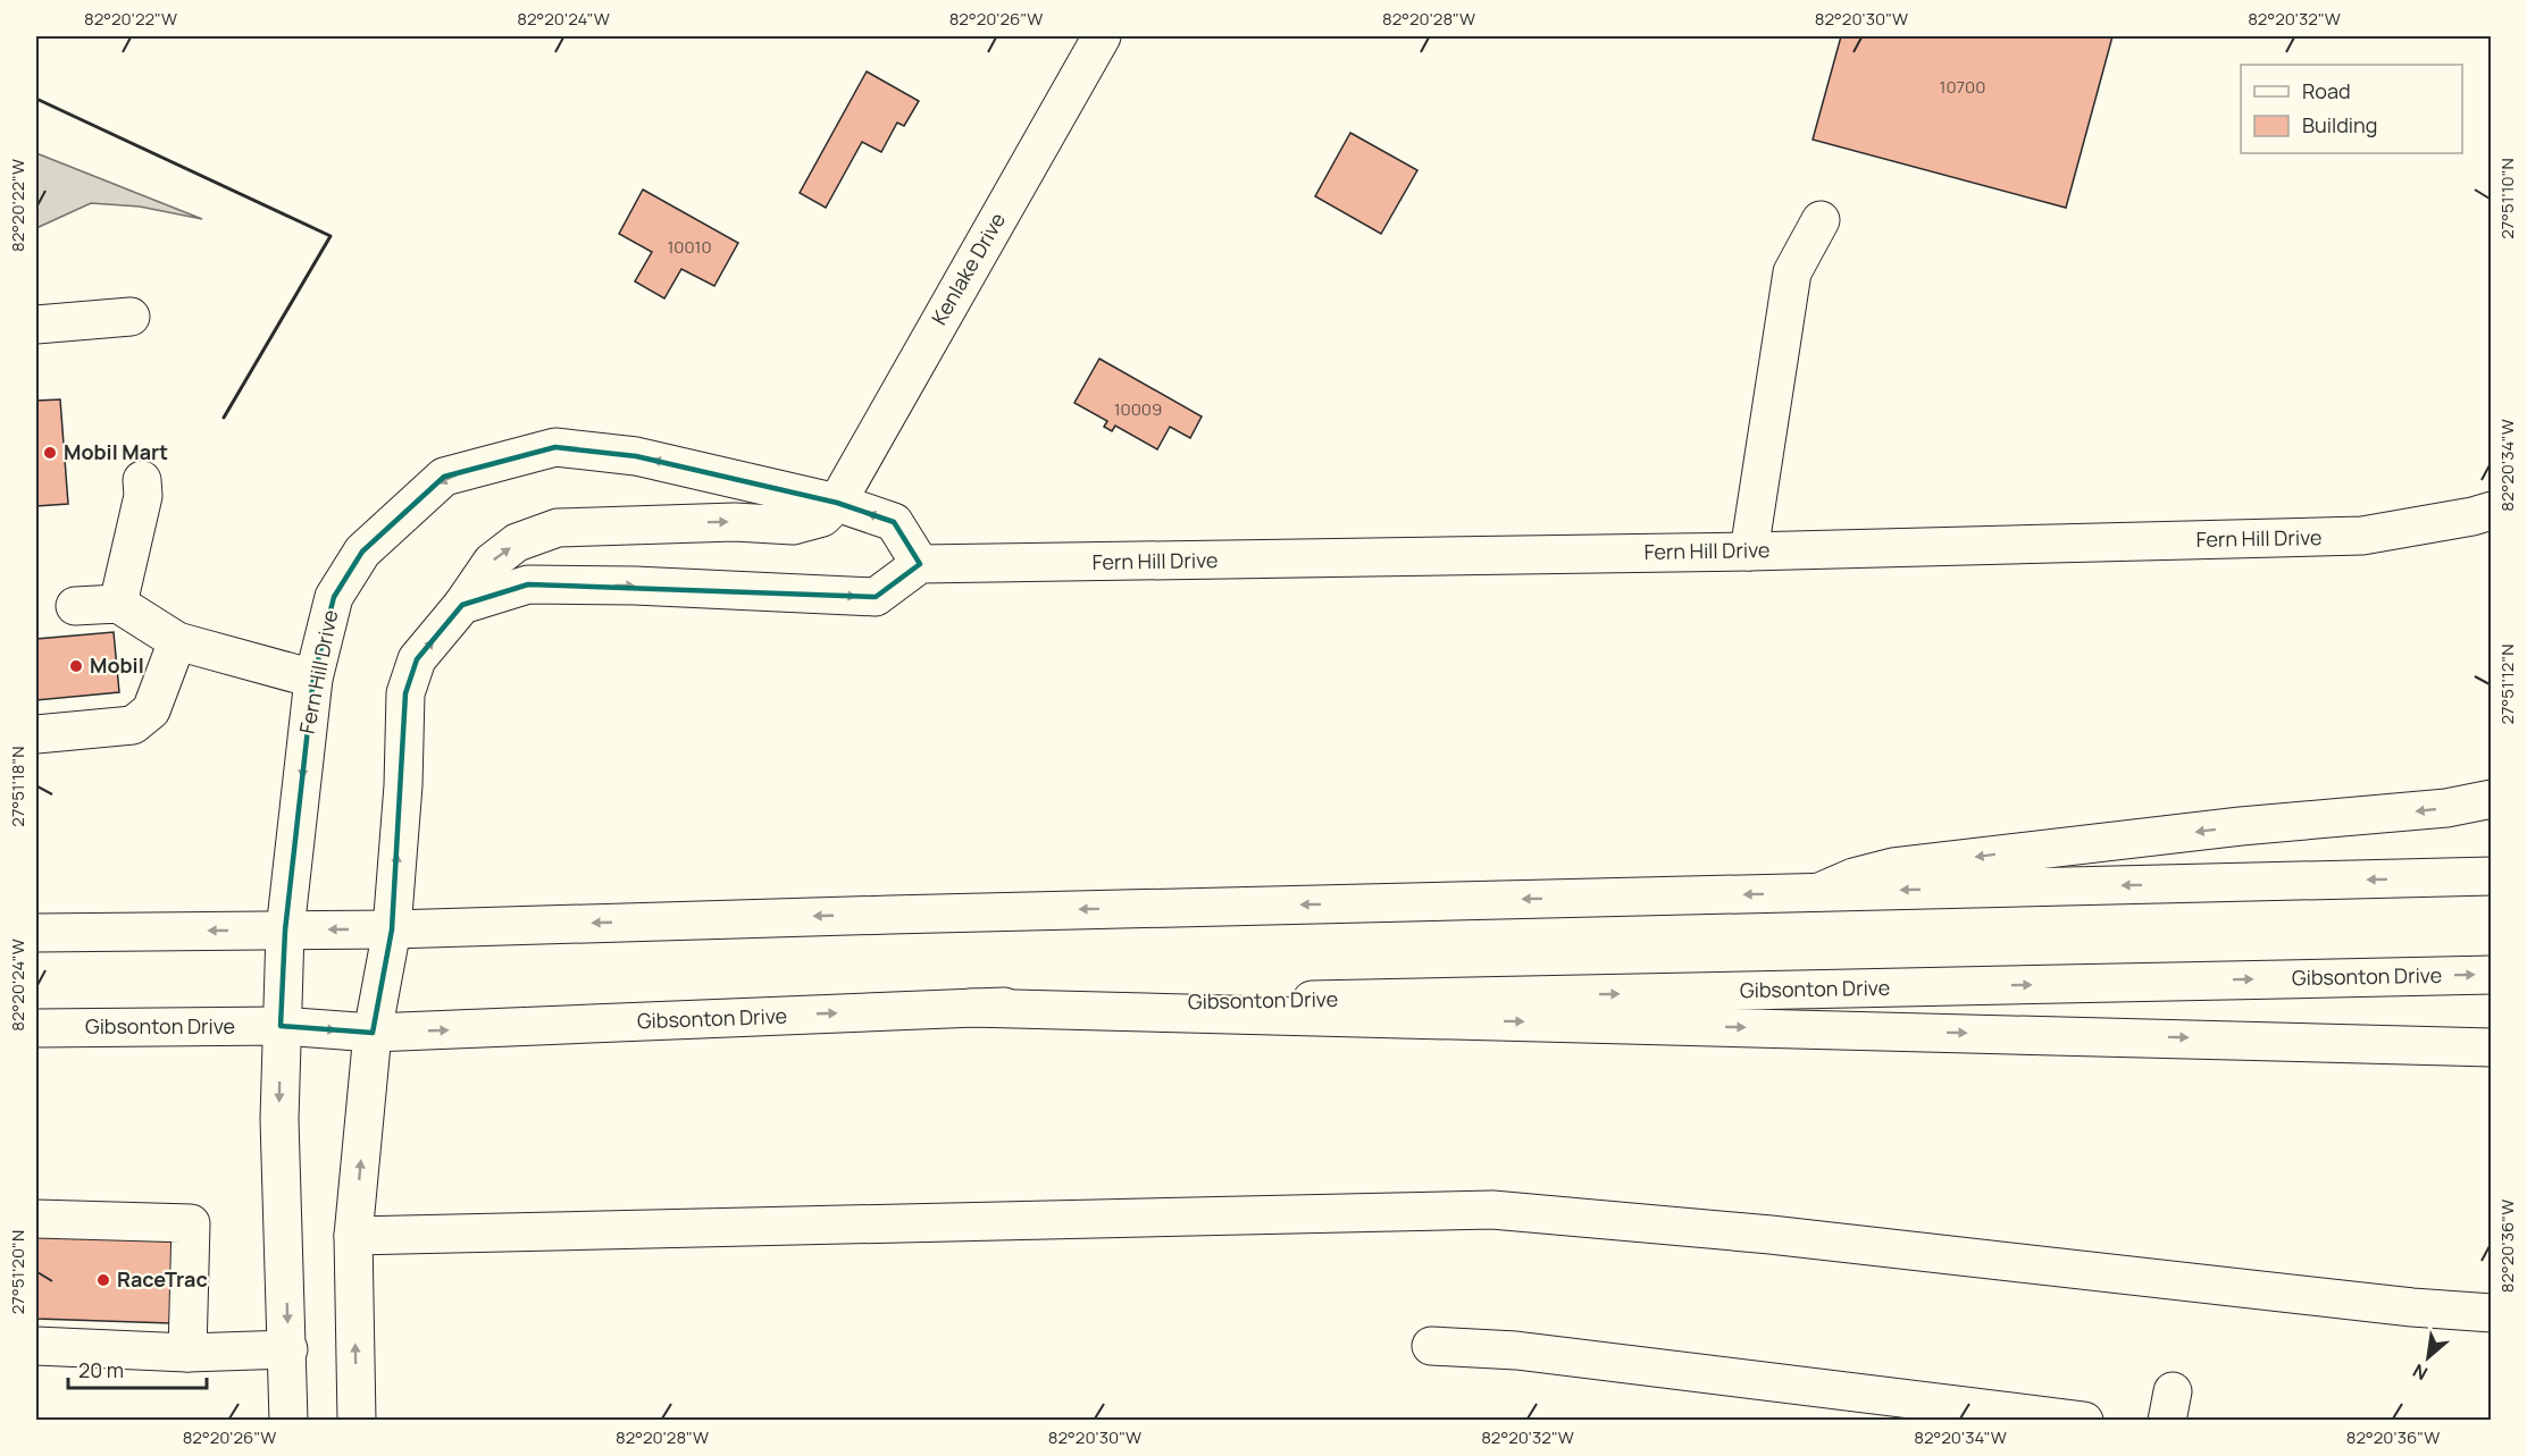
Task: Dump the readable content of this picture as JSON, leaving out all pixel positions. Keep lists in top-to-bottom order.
{
  "streets": {
    "main road": ["Kenlake Drive", "Fern Hill Drive", "Gibsonton Drive"]
  },
  "crossings": [
    ["Kenlake Drive", "Fern Hill Drive"],
    ["Fern Hill Drive", "Gibsonton Drive"]
  ],
  "places": ["Mobil Mart", "Mobil", "RaceTrac"],
  "house_numbers": ["10700", "10010", "10009"],
  "legend": ["Road", "Building"],
  "scale_bar": "20 m",
  "north": "bottom left",
  "coordinates": [
    "82°20'22\"W",
    "82°20'24\"W",
    "82°20'26\"W",
    "82°20'28\"W",
    "82°20'30\"W",
    "82°20'32\"W",
    "27°51'10\"N",
    "82°20'34\"W",
    "27°51'12\"N",
    "27°51'18\"N",
    "82°20'36\"W",
    "27°51'20\"N"
  ]
}
